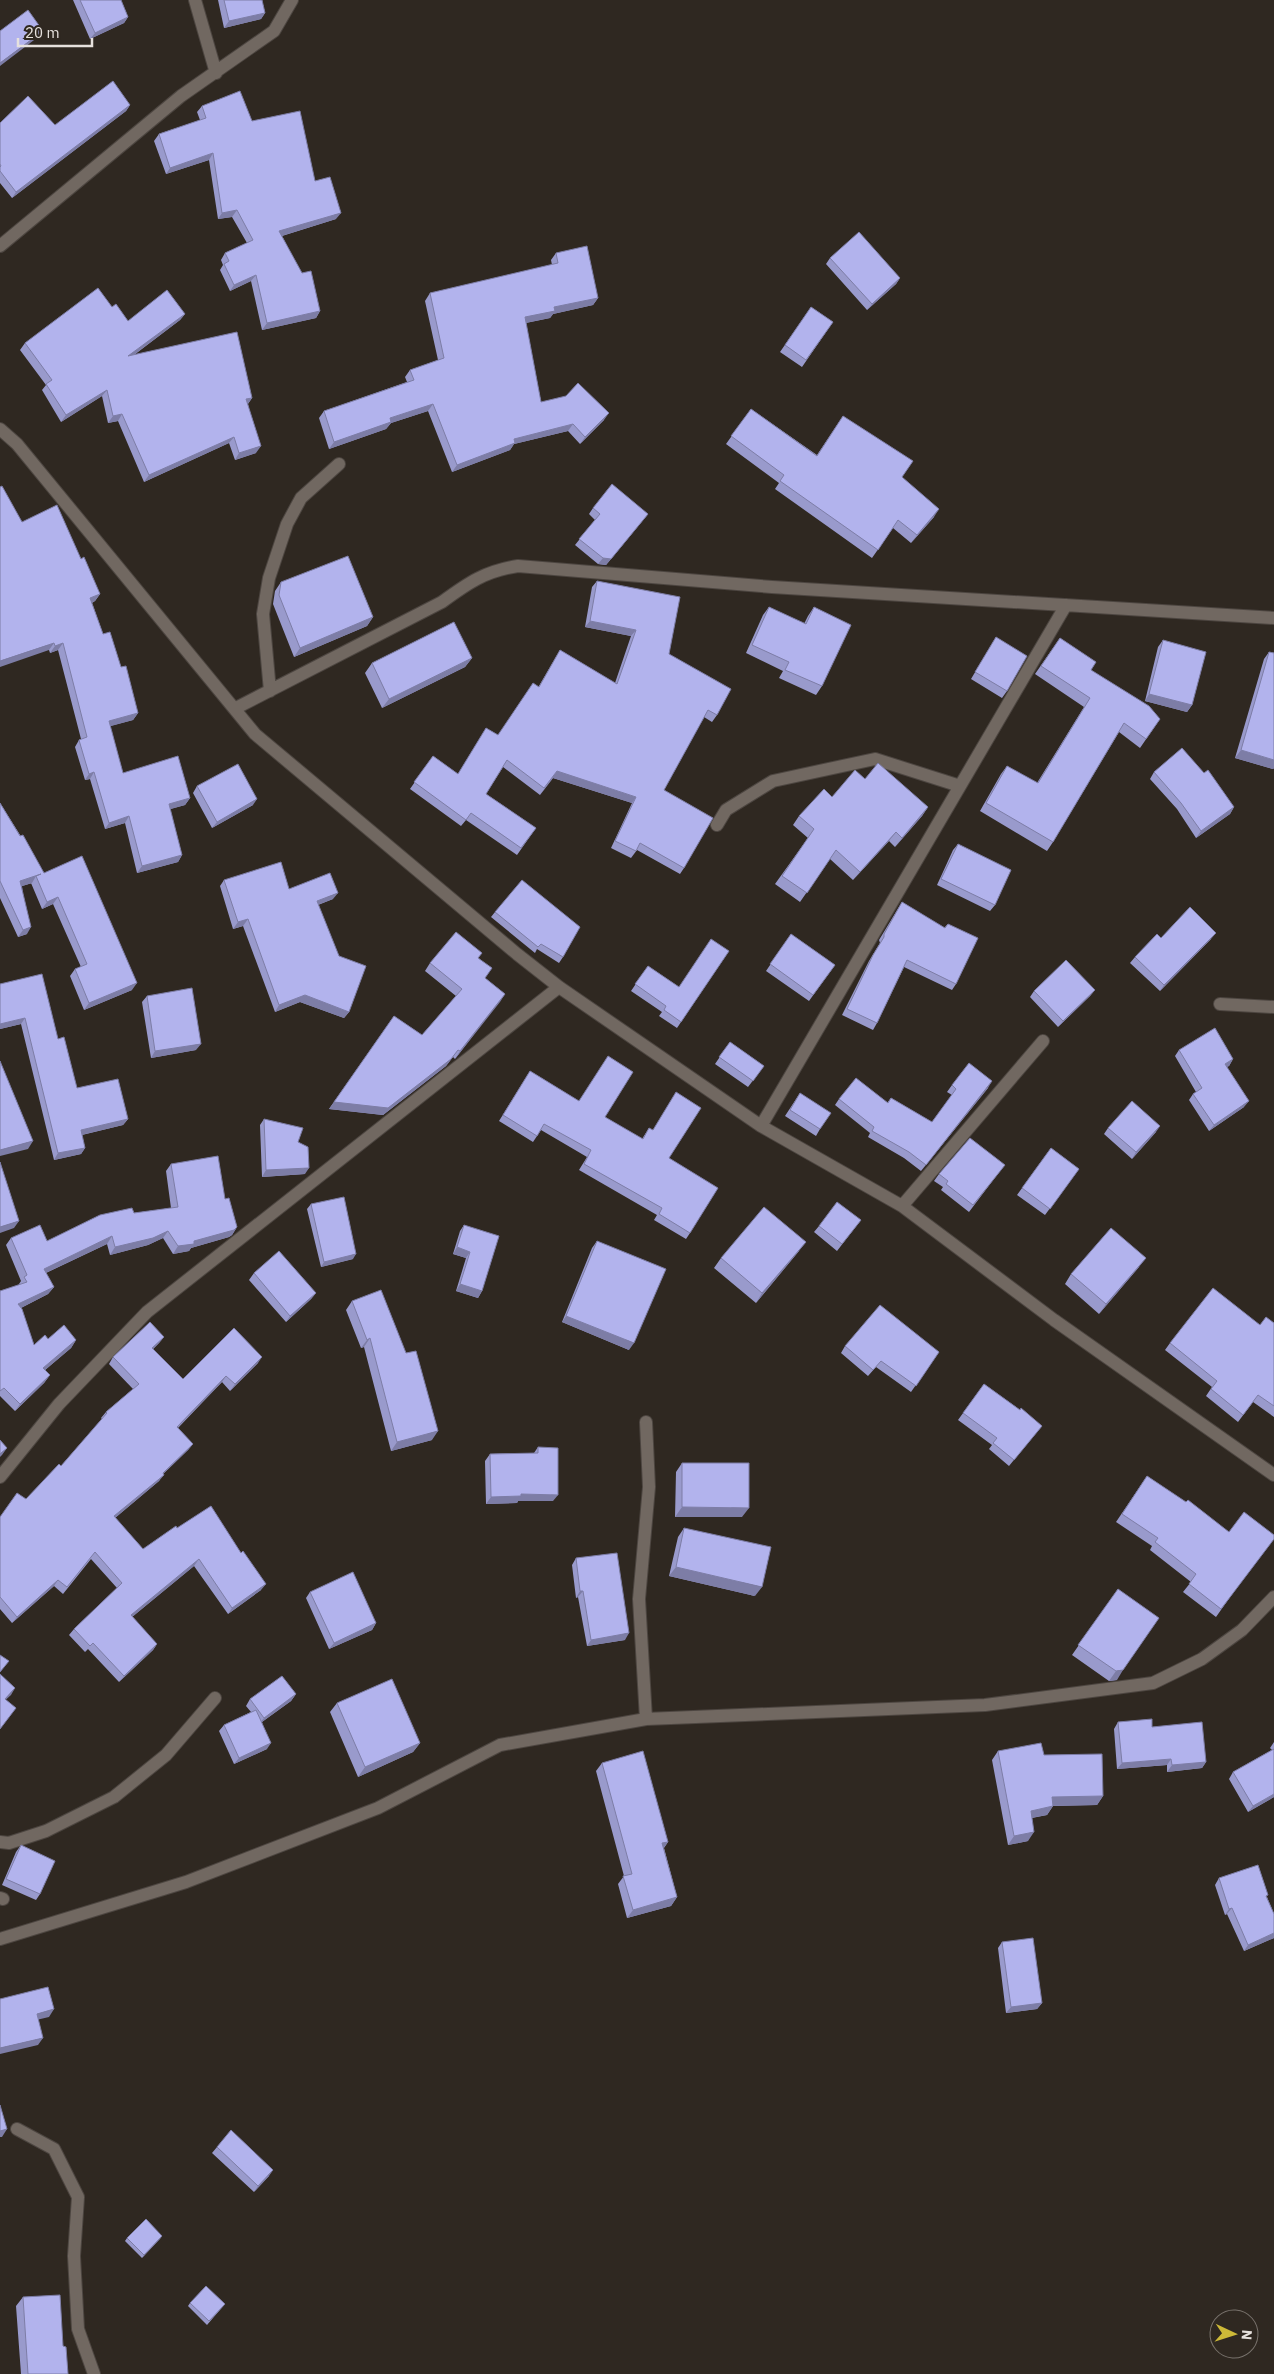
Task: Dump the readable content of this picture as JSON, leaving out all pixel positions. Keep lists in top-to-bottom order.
{
  "scale_bar": "20 m",
  "north": "right"
}
